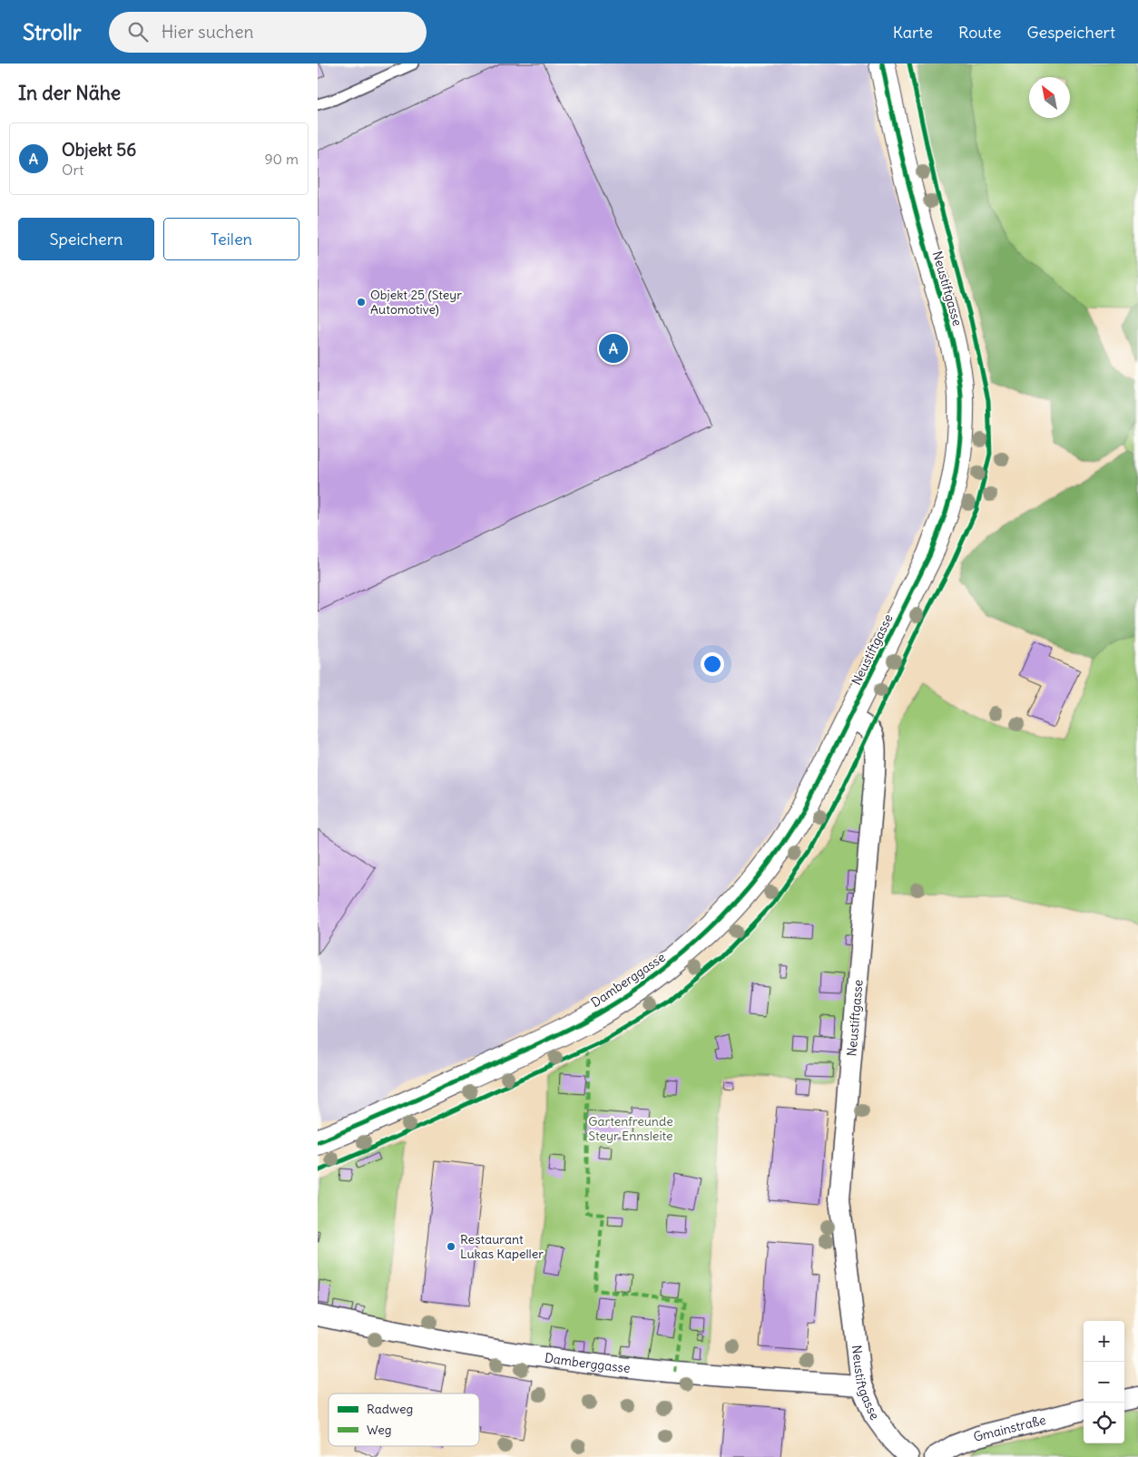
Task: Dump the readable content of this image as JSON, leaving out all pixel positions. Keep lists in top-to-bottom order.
{
  "streets": {
    "street": ["Neustiftgasse", "Damberggasse", "Gmainstraße"]
  },
  "crossings": [
    ["Neustiftgasse", "Damberggasse"]
  ],
  "parks": ["Gartenfreunde Steyr Ennsleite"],
  "places": ["Objekt 25 (Steyr Automotive)", "Restaurant Lukas Kapeller"],
  "legend": ["Radweg", "Weg"],
  "north": "top left",
  "page": {
    "header": "Strollr",
    "search": "Hier suchen",
    "nav": ["Karte", "Route", "Gespeichert"],
    "heading": "In der Nähe",
    "list": [
      {
        "mark": "A",
        "name": "Objekt 56",
        "note": "Ort",
        "value": "90 m"
      }
    ],
    "buttons": ["Speichern", "Teilen"],
    "pins": "A",
    "map_buttons": ["+", "−"]
  }
}
